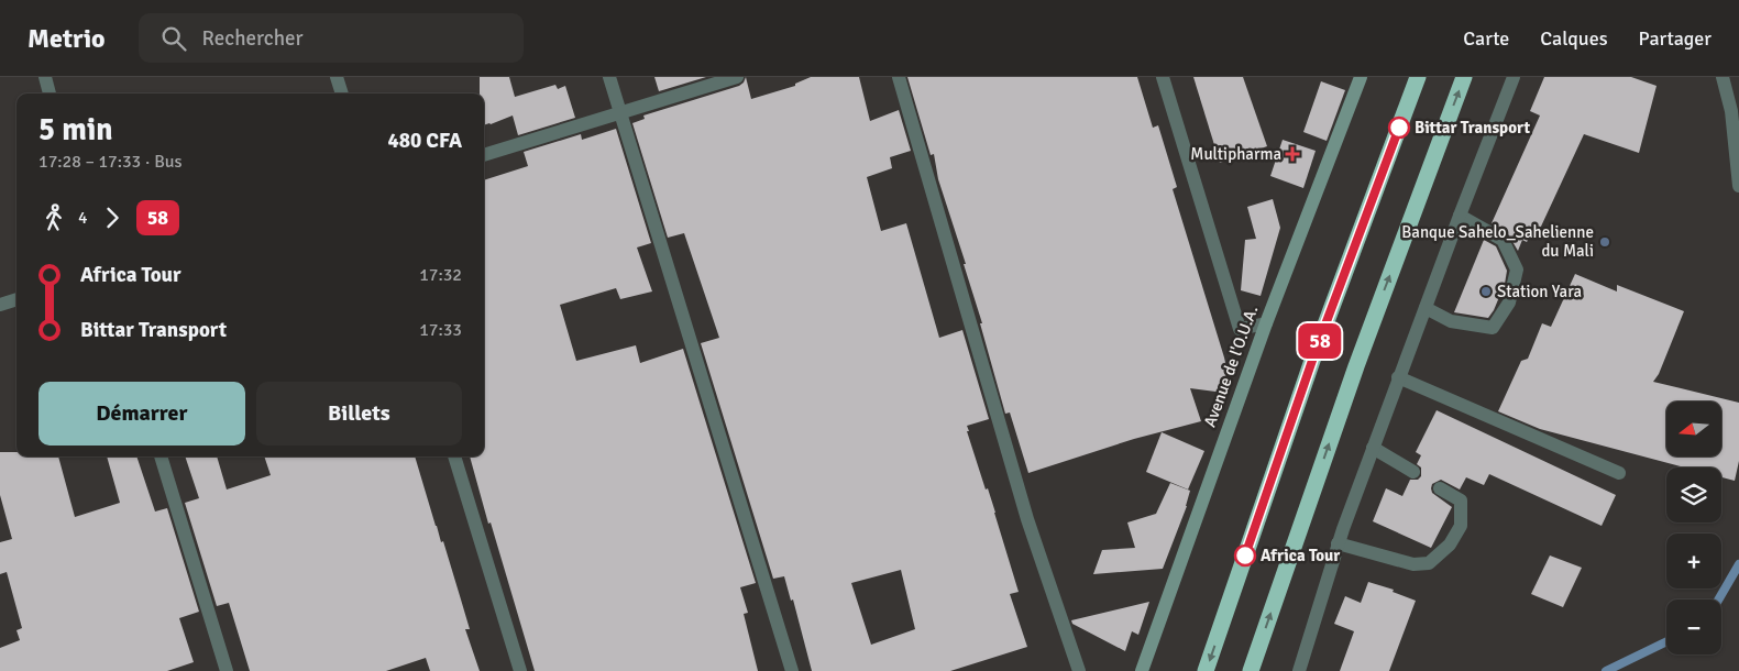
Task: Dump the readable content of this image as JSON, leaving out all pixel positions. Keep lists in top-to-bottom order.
{
  "streets": {
    "street": ["Avenue de l'O.U.A."]
  },
  "places": {
    "other": [
      "Bittar Transport",
      "Banque Sahelo_Sahelienne du Mali",
      "Station Yara",
      "Africa Tour"
    ],
    "health": ["Multipharma"]
  },
  "lines": ["bus line 58"],
  "north": "left",
  "page": {
    "header": "Metrio",
    "search": "Rechercher",
    "nav": ["Carte", "Calques", "Partager"],
    "on_map": "58",
    "heading": ["5 min", "17:28 – 17:33 · Bus", "480 CFA"],
    "legs": ["4", "58"],
    "list": [
      {
        "name": "Africa Tour",
        "value": "17:32"
      },
      {
        "name": "Bittar Transport",
        "value": "17:33"
      }
    ],
    "buttons": ["Démarrer", "Billets"],
    "map_buttons": ["+", "−"]
  }
}
